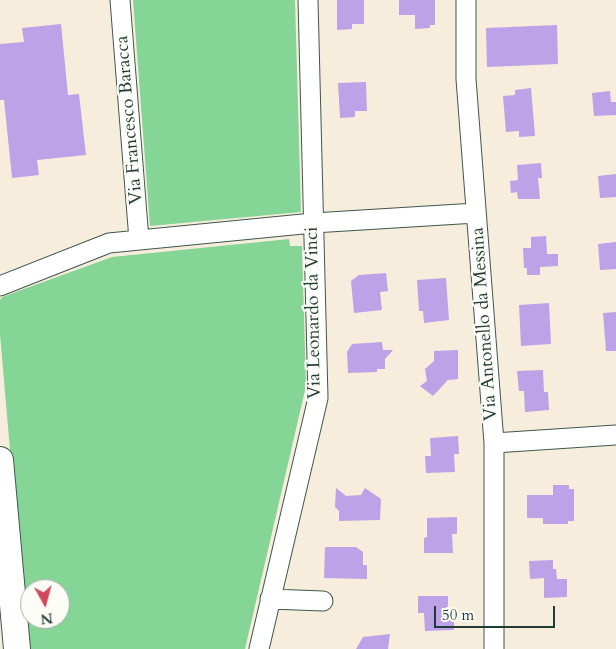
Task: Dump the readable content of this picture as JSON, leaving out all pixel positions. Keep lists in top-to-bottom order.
{
  "streets": {
    "street": ["Via Francesco Baracca", "Via Leonardo da Vinci", "Via Antonello da Messina"]
  },
  "scale_bar": "50 m",
  "north": "bottom"
}
